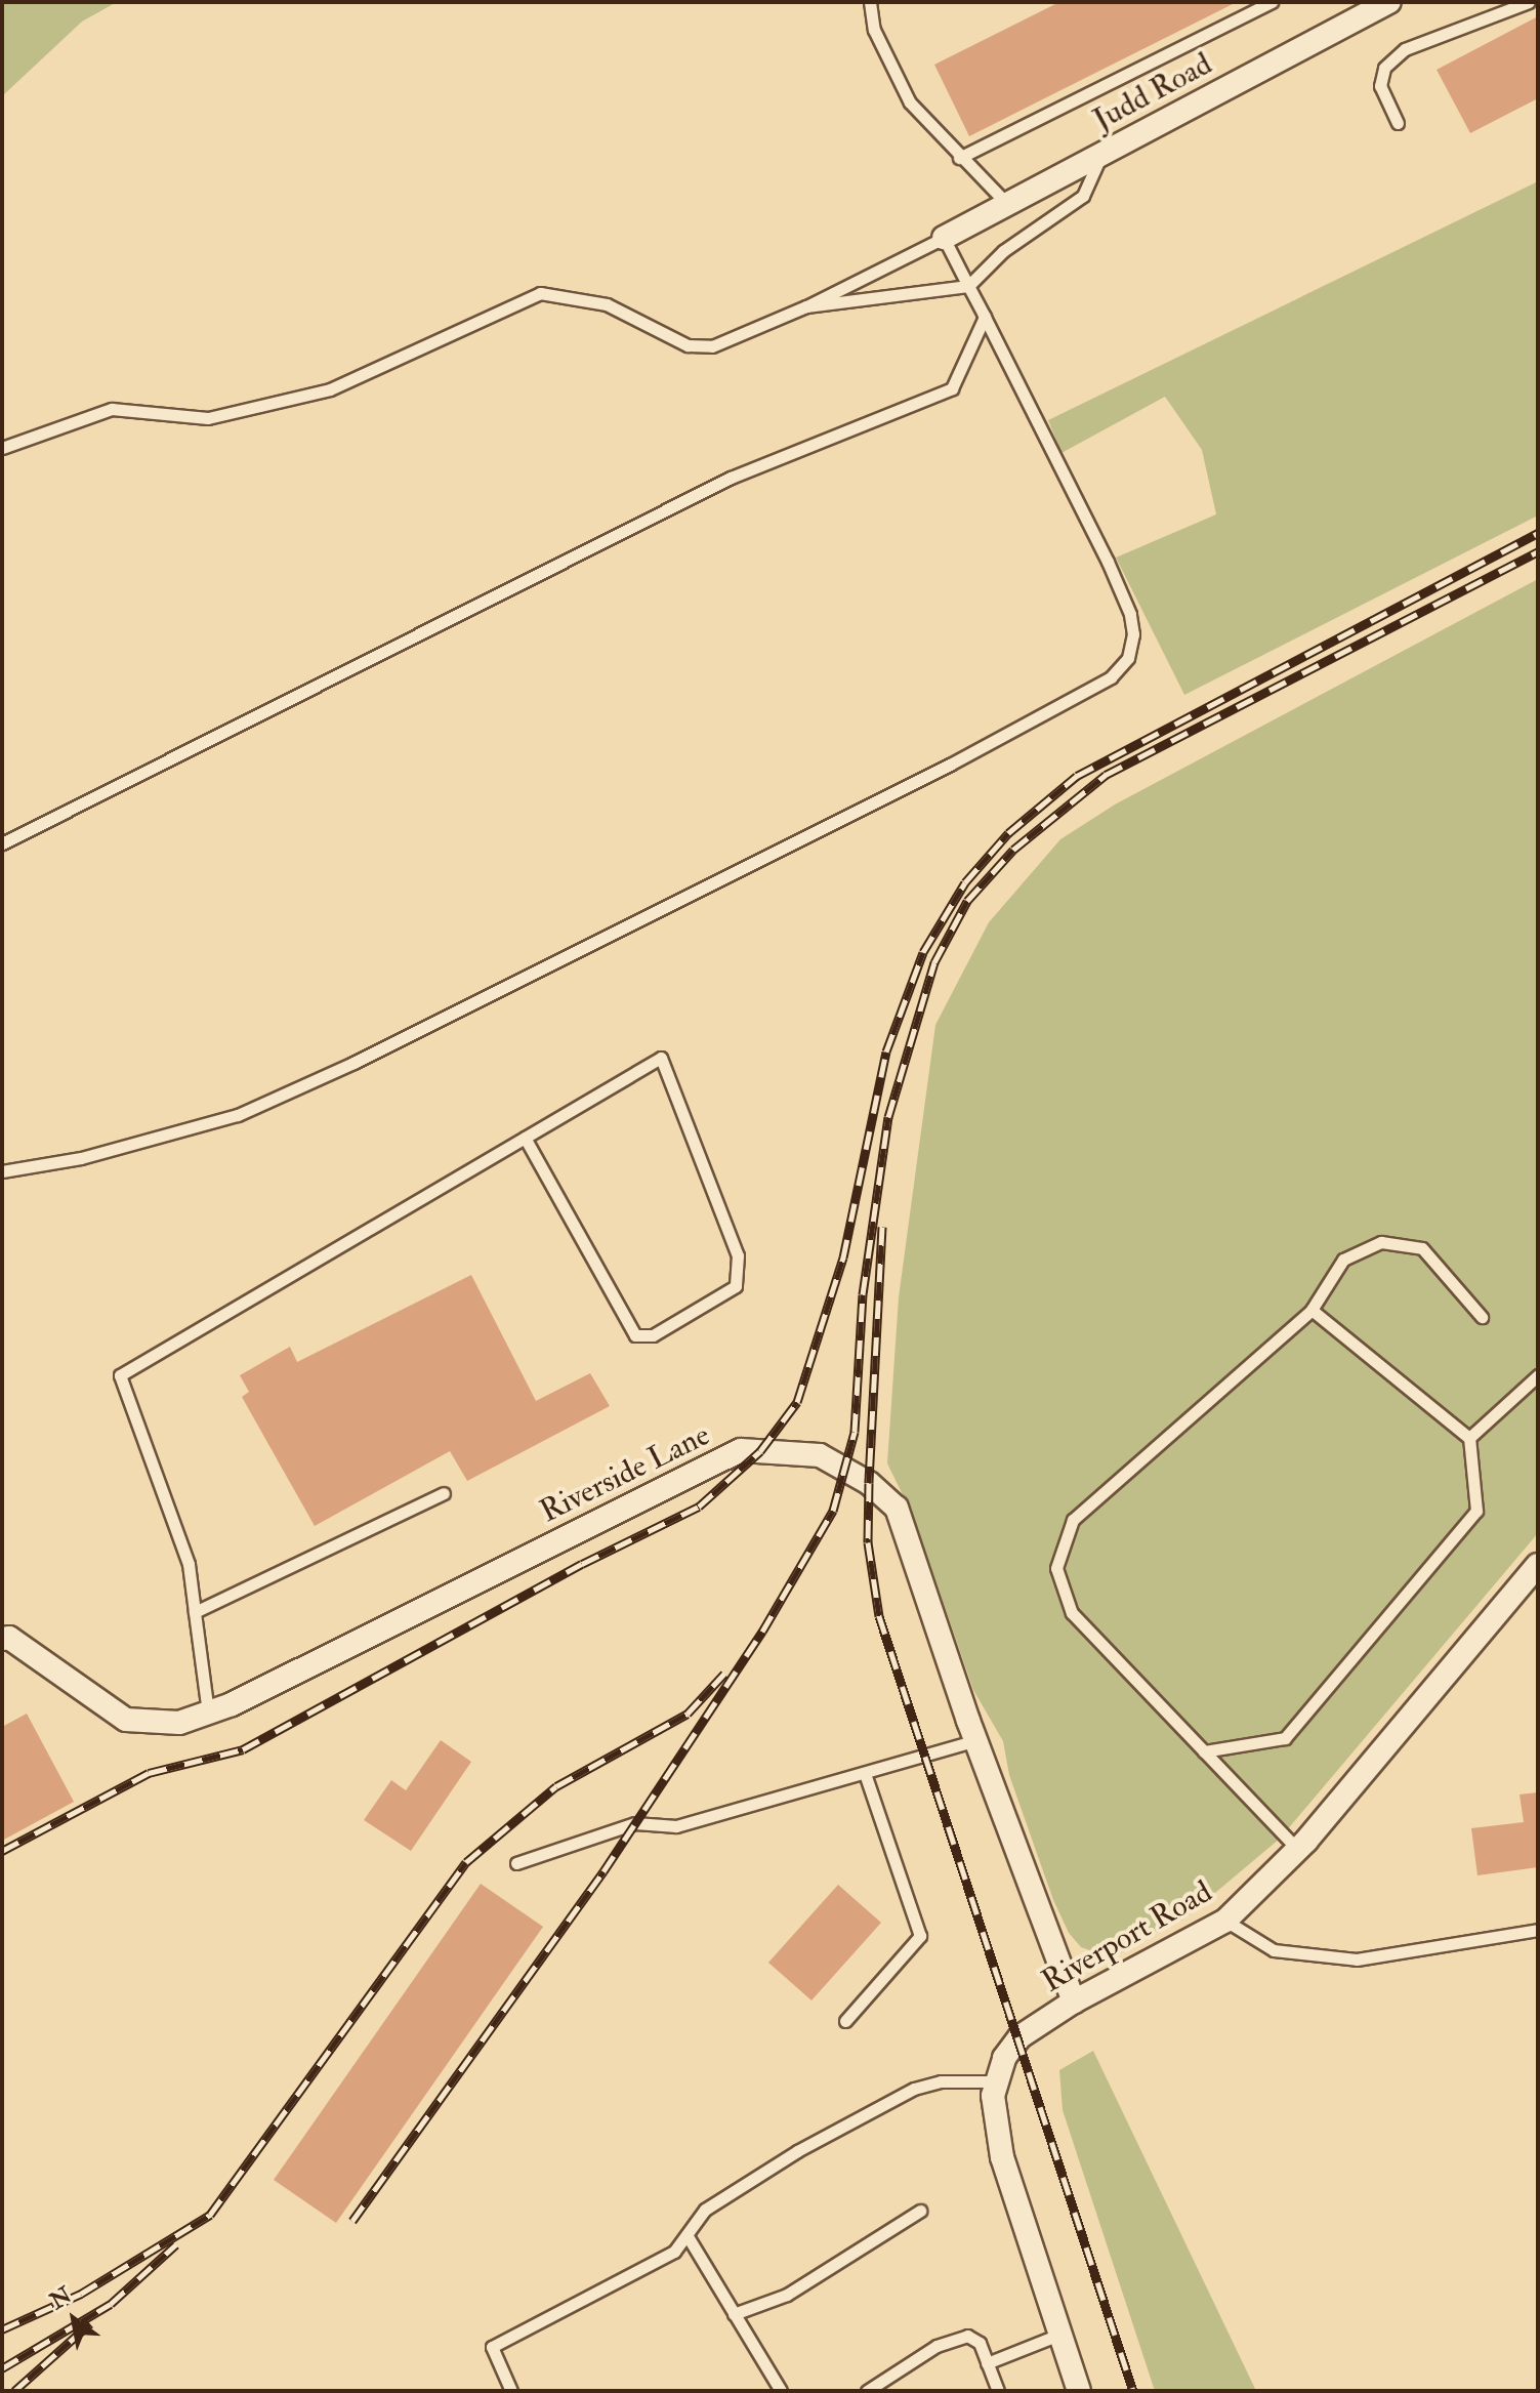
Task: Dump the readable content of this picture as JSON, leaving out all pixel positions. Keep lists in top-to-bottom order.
{
  "streets": {
    "street": ["Judd Road", "Riverside Lane", "Riverport Road"]
  },
  "crossings": [
    ["Riverside Lane", "Riverport Road"]
  ],
  "north": "top left"
}
